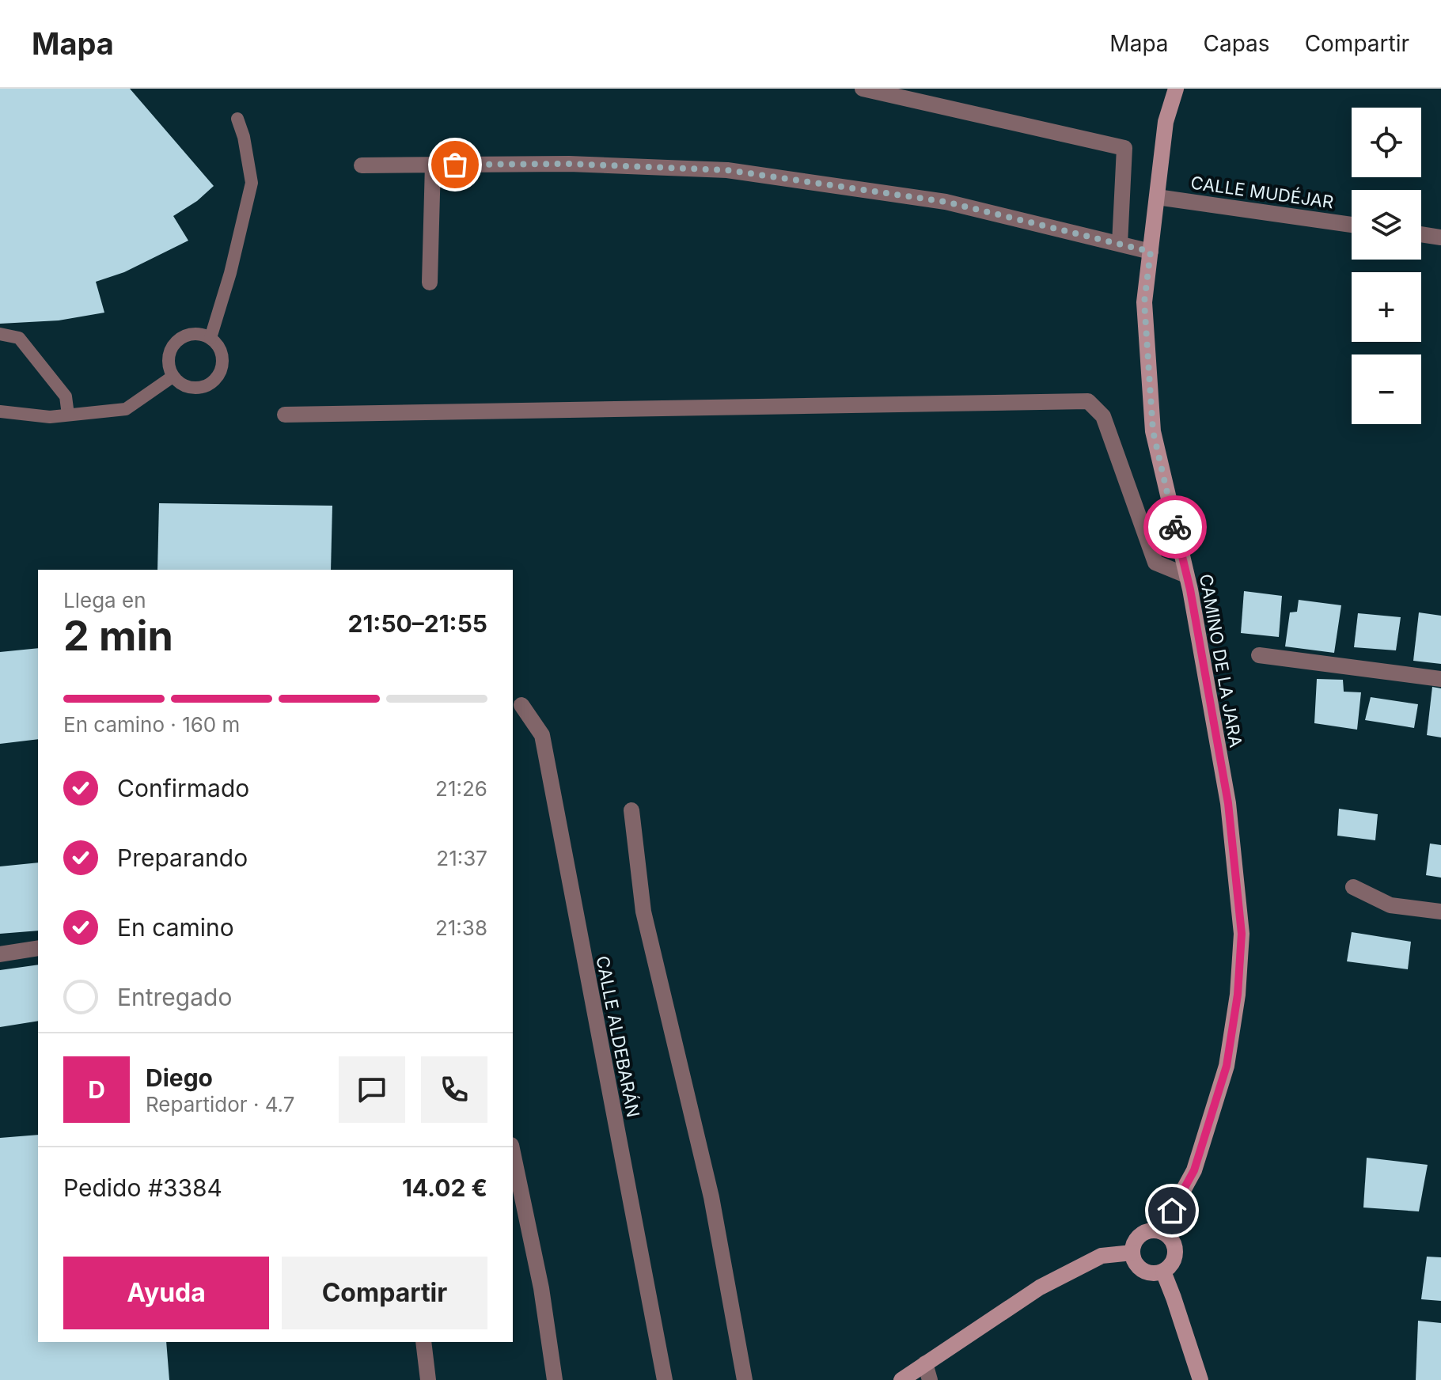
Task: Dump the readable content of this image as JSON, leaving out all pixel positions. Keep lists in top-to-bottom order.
{
  "streets": {
    "street": ["CALLE MUDÉJAR", "CAMINO DE LA JARA", "CALLE ALDEBARÁN"]
  },
  "crossings": [
    ["CALLE MUDÉJAR", "CAMINO DE LA JARA"]
  ],
  "page": {
    "header": "Mapa",
    "nav": ["Mapa", "Capas", "Compartir"],
    "map_buttons": ["+", "−"],
    "heading": ["2 min", "Llega en", "21:50–21:55"],
    "panel": [
      "Diego",
      "Repartidor · 4.7",
      "Pedido #3384",
      "14.02 €"
    ],
    "bar": "En camino · 160 m",
    "list": [
      ["Confirmado", "21:26"],
      ["Preparando", "21:37"],
      ["En camino", "21:38"],
      "Entregado"
    ],
    "round": "D",
    "buttons": ["Ayuda", "Compartir"]
  }
}
